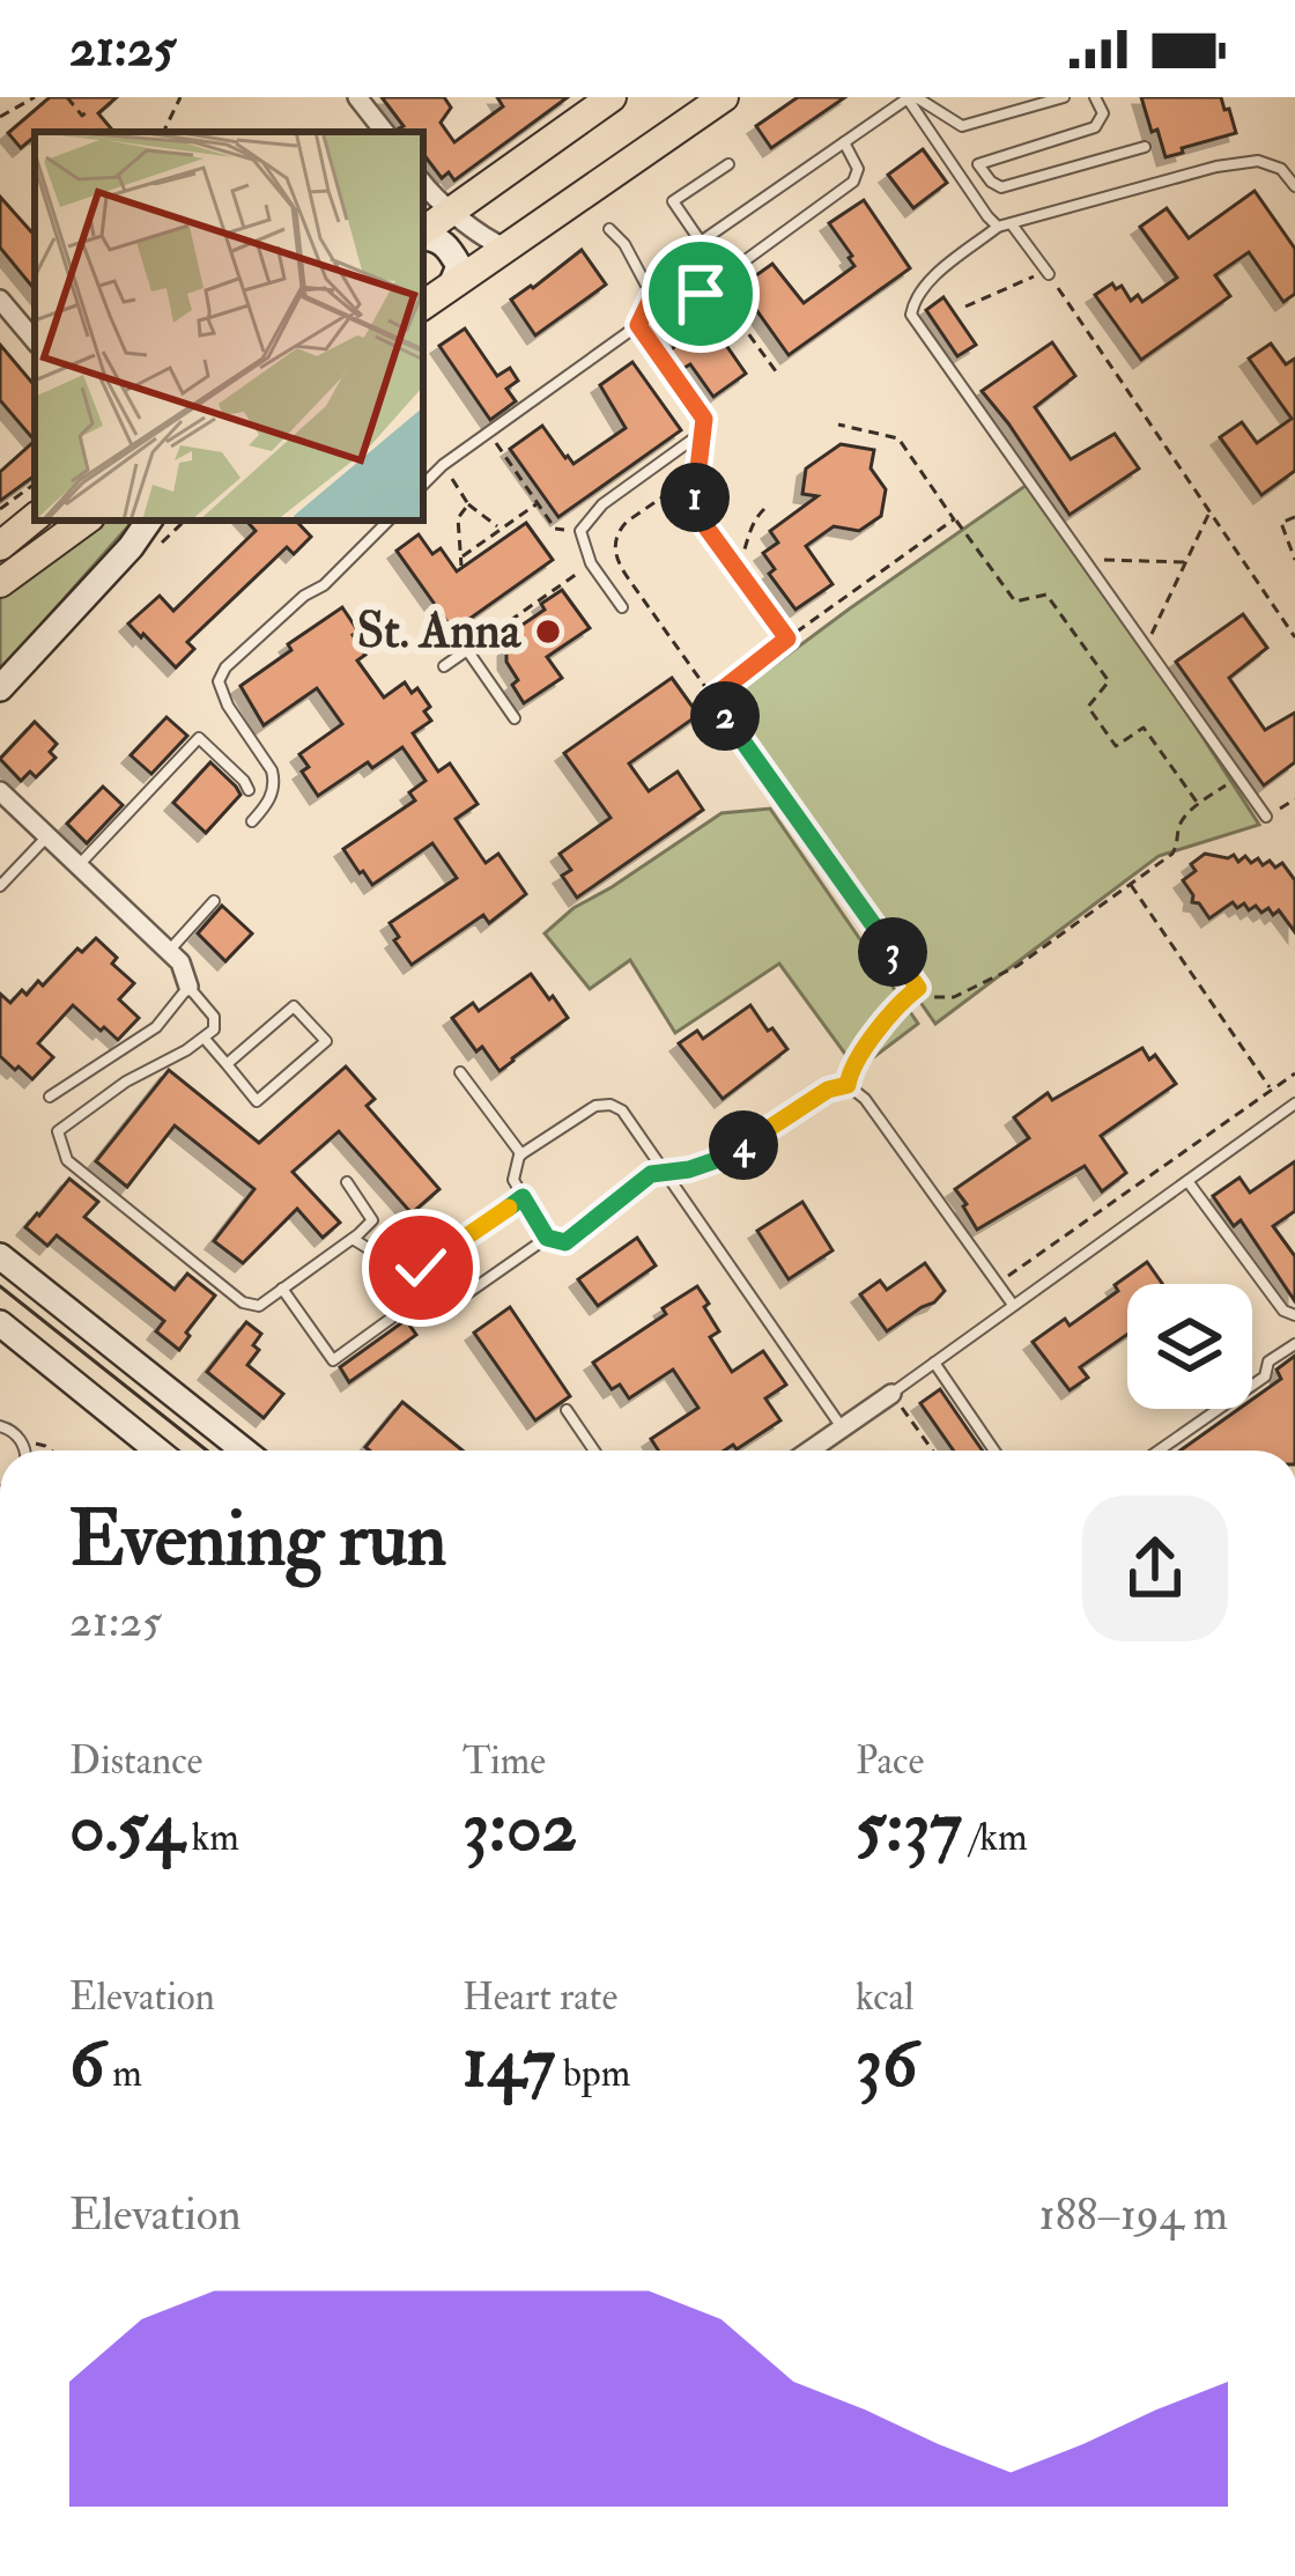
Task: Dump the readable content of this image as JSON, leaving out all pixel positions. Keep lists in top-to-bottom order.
{
  "places": ["St. Anna"],
  "page": {
    "status": "21:25",
    "pins": [
      "1",
      "2",
      "3",
      "4"
    ],
    "heading": ["Evening run", "21:25"],
    "stats": [
      ["Distance", "0.54 km"],
      ["Time", "3:02"],
      ["Pace", "5:37 /km"],
      ["Elevation", "6 m"],
      ["Heart rate", "147 bpm"],
      ["kcal", "36"]
    ],
    "chart": ["Elevation", "188–194 m"]
  }
}
